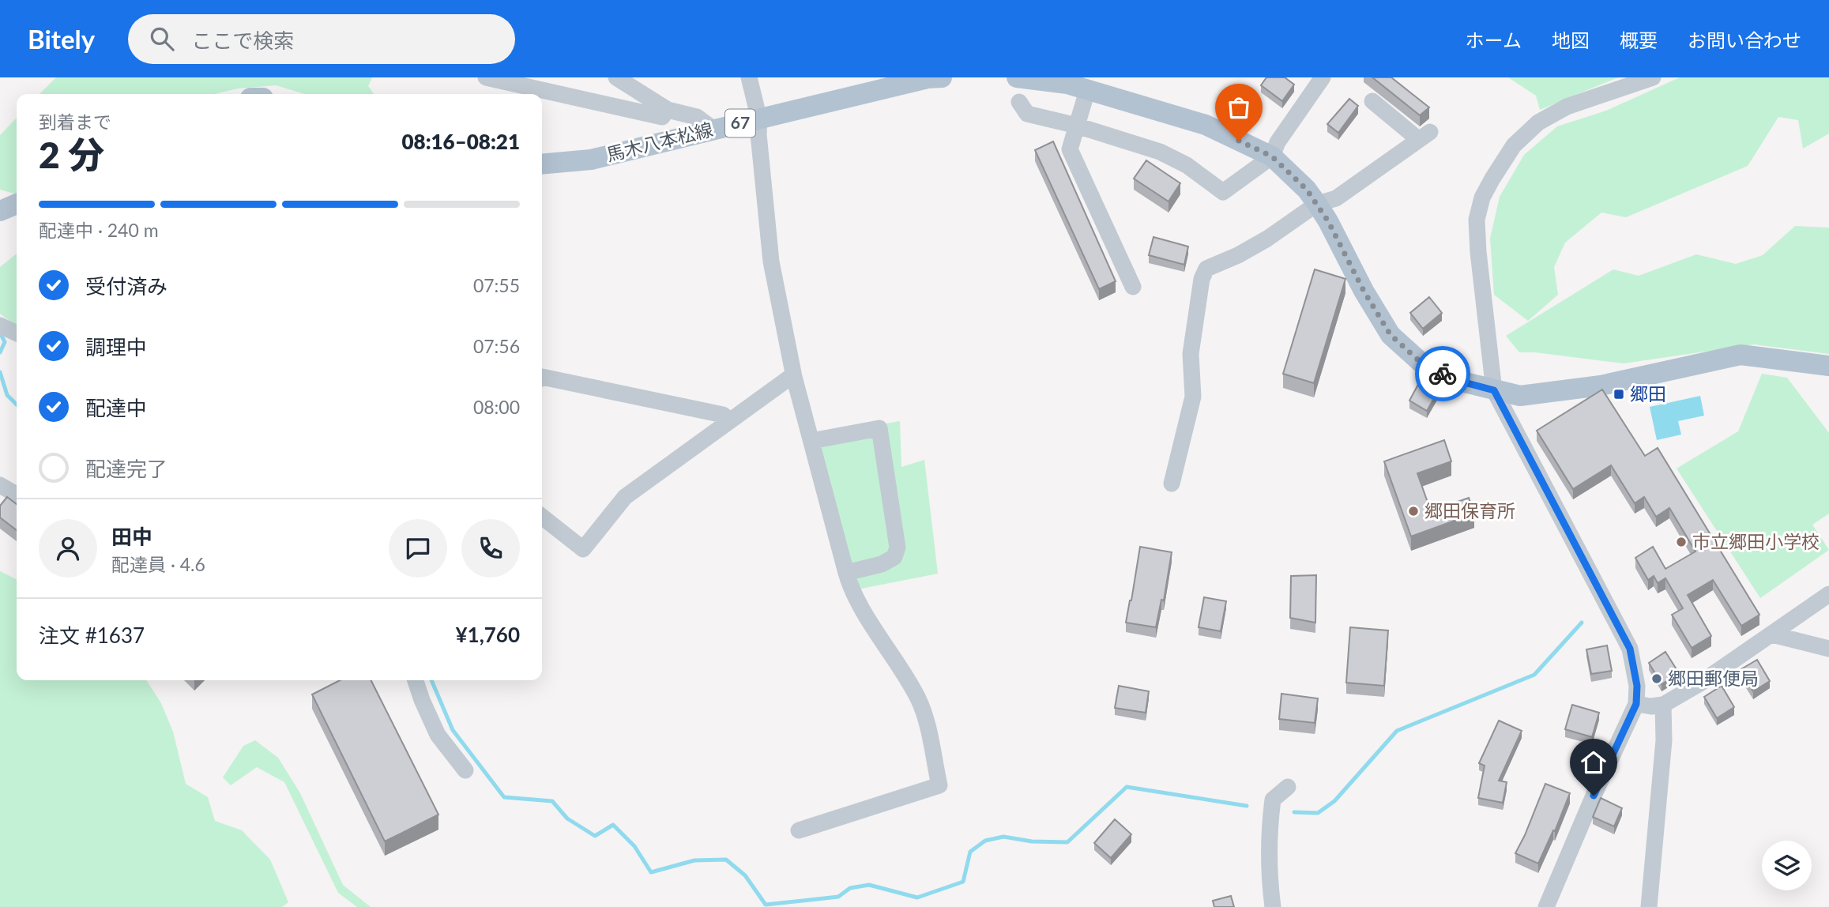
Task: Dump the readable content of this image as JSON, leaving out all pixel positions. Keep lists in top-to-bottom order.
{
  "streets": {
    "main road": ["67", "馬木八本松線"]
  },
  "places": {
    "transit": ["郷田"],
    "other": ["郷田保育所", "市立郷田小学校", "郷田郵便局"]
  },
  "page": {
    "header": "Bitely",
    "search": "ここで検索",
    "nav": [
      "ホーム",
      "地図",
      "概要",
      "お問い合わせ"
    ],
    "heading": ["2 分", "到着まで", "08:16–08:21"],
    "panel": [
      "田中",
      "配達員 · 4.6",
      "注文 #1637",
      "¥1,760"
    ],
    "bar": "配達中 · 240 m",
    "list": [
      ["受付済み", "07:55"],
      ["調理中", "07:56"],
      ["配達中", "08:00"],
      "配達完了"
    ]
  }
}
